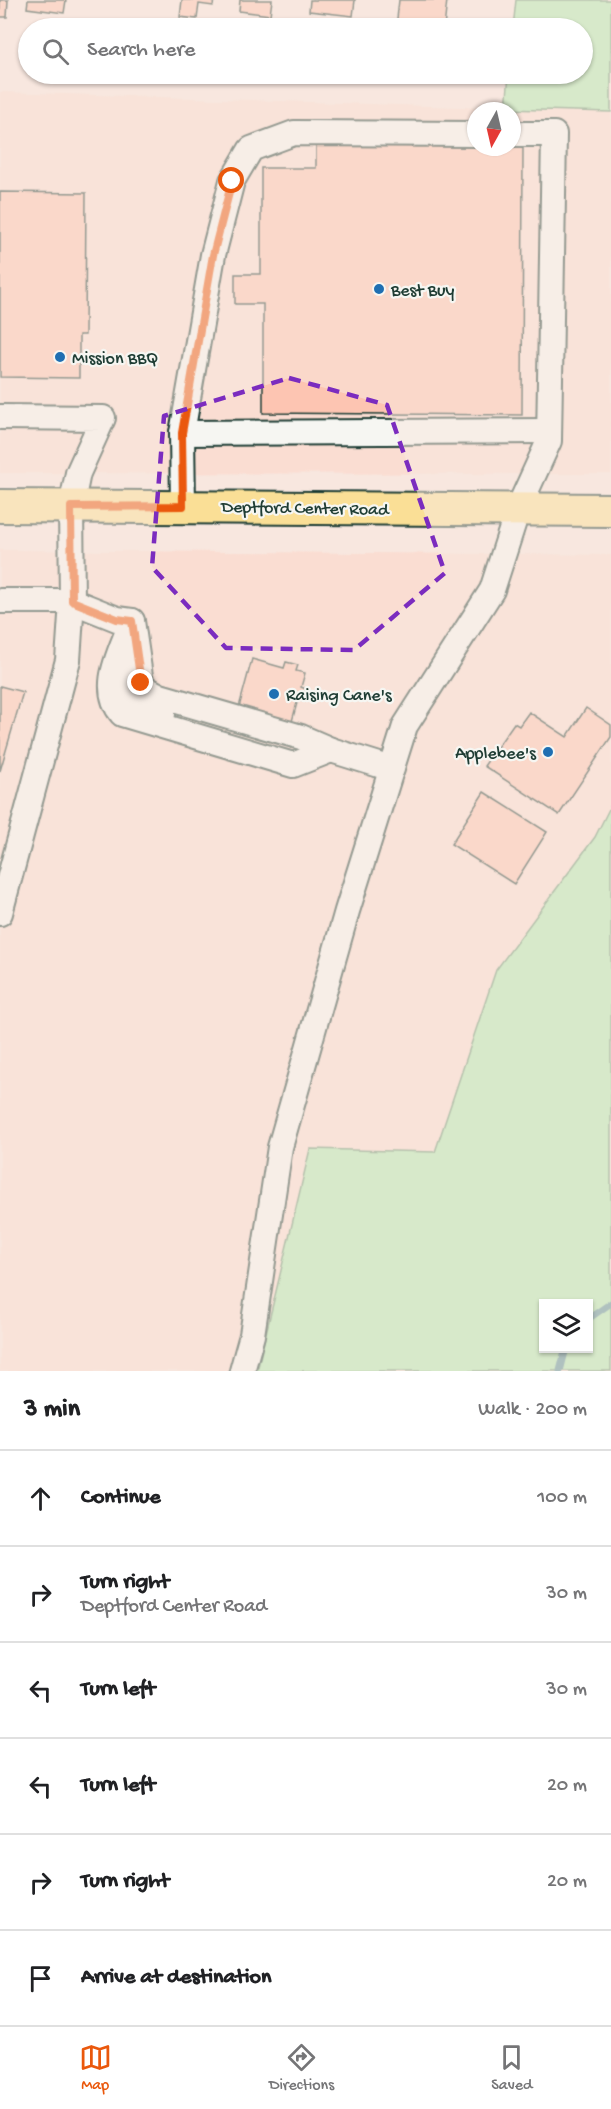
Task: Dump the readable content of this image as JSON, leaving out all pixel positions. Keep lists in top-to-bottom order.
{
  "streets": {
    "main road": ["Deptford Center Road"]
  },
  "places": [
    "Best Buy",
    "Mission BBQ",
    "Raising Cane's",
    "Applebee's"
  ],
  "north": "bottom",
  "page": {
    "search": "Search here",
    "heading": ["3 min", "Walk · 200 m"],
    "list": [
      ["Continue", "100 m"],
      ["Turn right", "Deptford Center Road", "30 m"],
      ["Turn left", "30 m"],
      ["Turn left", "20 m"],
      ["Turn right", "20 m"],
      "Arrive at destination"
    ],
    "nav": ["Map", "Directions", "Saved"]
  }
}
